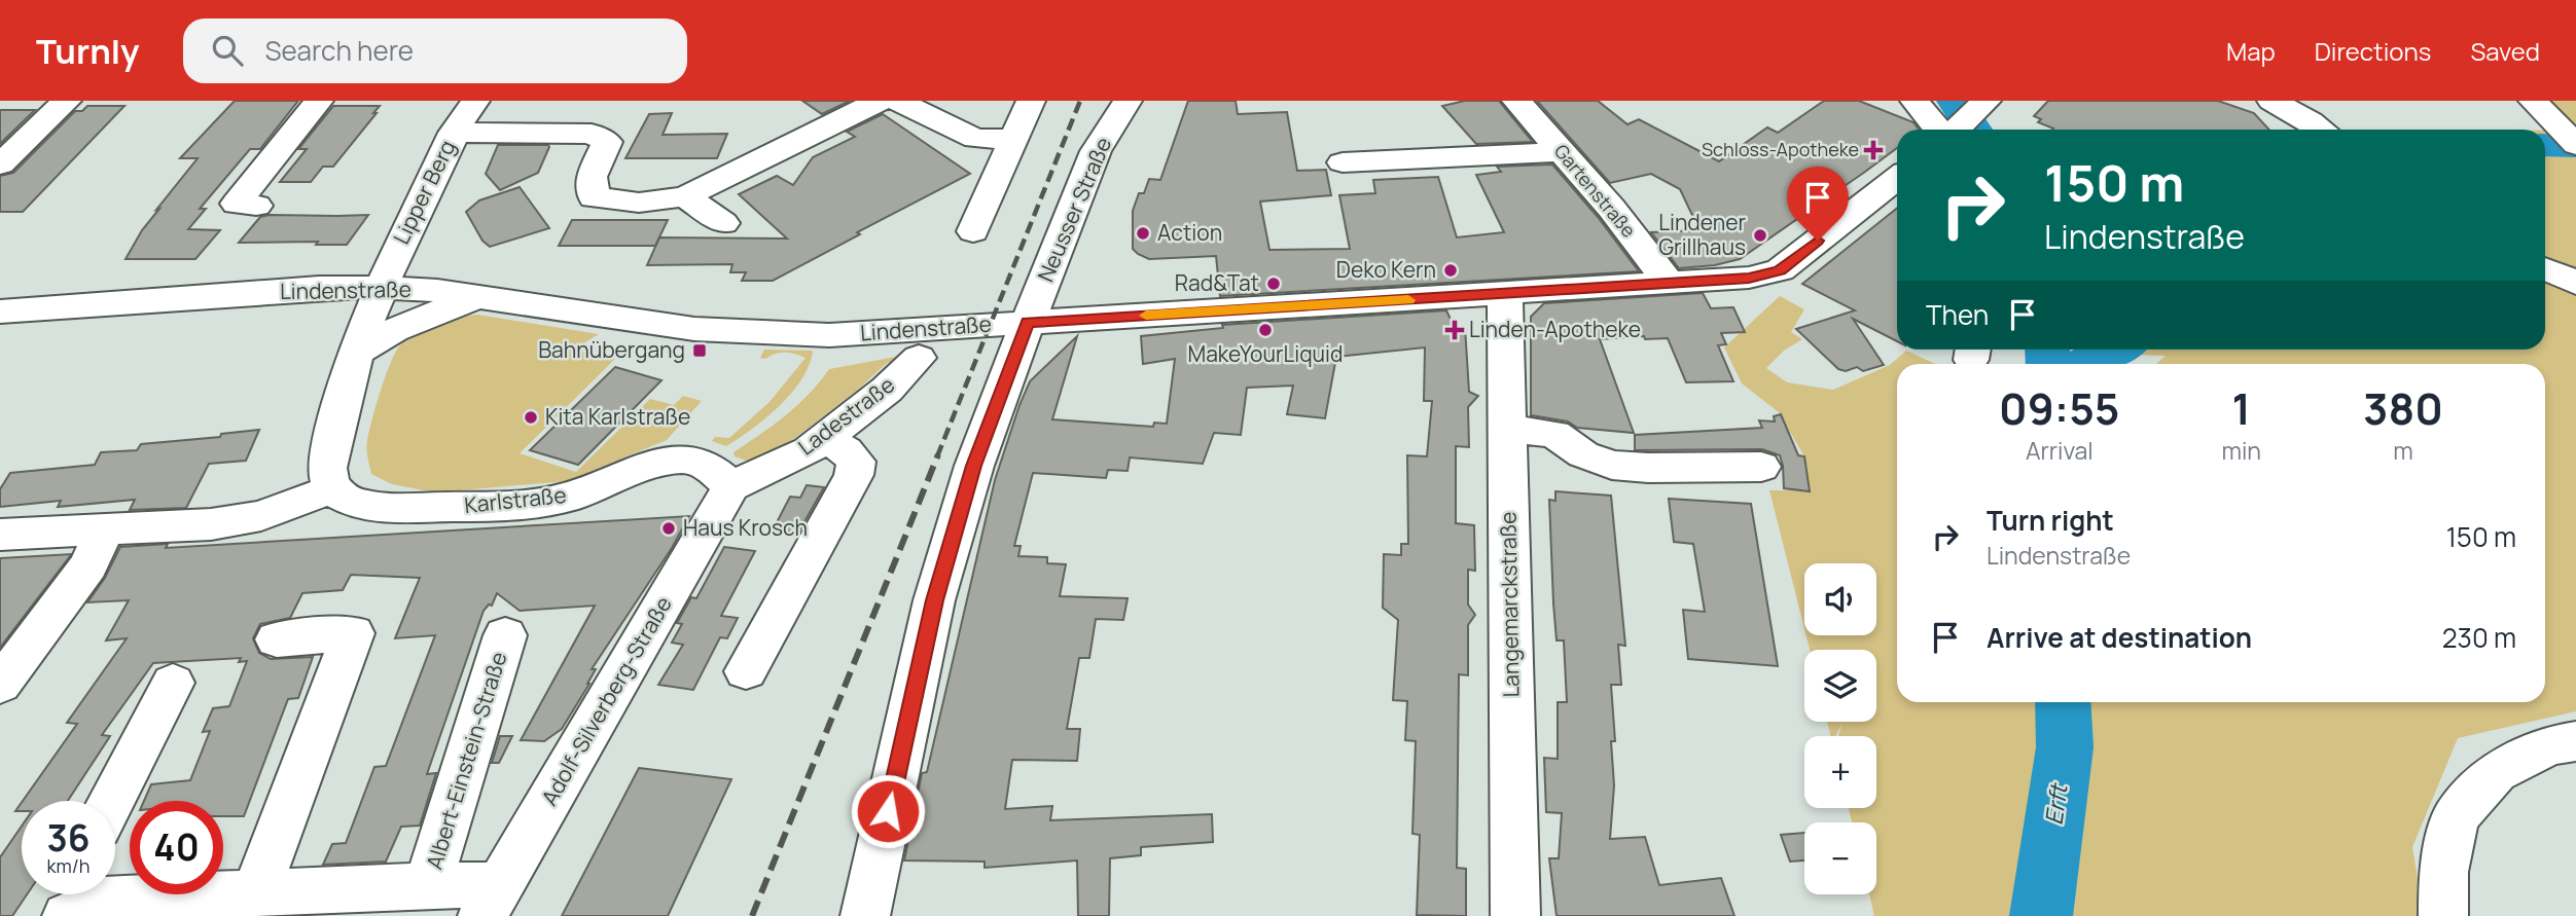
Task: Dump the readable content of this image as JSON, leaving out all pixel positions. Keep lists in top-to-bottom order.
{
  "streets": {
    "street": [
      "Gartenstraße",
      "Lipper Berg",
      "Neusser Straße",
      "Lindenstraße",
      "Ladestraße",
      "Karlstraße",
      "Langemarckstraße",
      "Adolf-Silverberg-Straße",
      "Albert-Einstein-Straße"
    ]
  },
  "crossings": [
    ["Gartenstraße", "Lindenstraße"],
    ["Lipper Berg", "Lindenstraße"],
    ["Neusser Straße", "Lindenstraße"],
    ["Lindenstraße", "Langemarckstraße"],
    ["Ladestraße", "Karlstraße"],
    ["Ladestraße", "Adolf-Silverberg-Straße"],
    ["Karlstraße", "Adolf-Silverberg-Straße"],
    ["Adolf-Silverberg-Straße", "Albert-Einstein-Straße"]
  ],
  "water": ["Erft"],
  "places": {
    "health": ["Schloss-Apotheke", "Linden-Apotheke"],
    "other": [
      "Action",
      "Lindener Grillhaus",
      "Deko Kern",
      "Rad&Tat",
      "MakeYourLiquid",
      "Kita Karlstraße",
      "Haus Krosch"
    ],
    "transit": ["Bahnübergang"]
  },
  "page": {
    "header": "Turnly",
    "search": "Search here",
    "nav": ["Map", "Directions", "Saved"],
    "turn": ["150 m", "Lindenstraße"],
    "then": "Then",
    "eta": [
      "09:55",
      "Arrival",
      "1",
      "min",
      "380",
      "m"
    ],
    "list": [
      {
        "name": "Turn right",
        "note": "Lindenstraße",
        "value": "150 m"
      },
      {
        "name": "Arrive at destination",
        "value": "230 m"
      }
    ],
    "map_buttons": ["+", "−"],
    "speed": "36 km/h",
    "limit": "40"
  }
}
